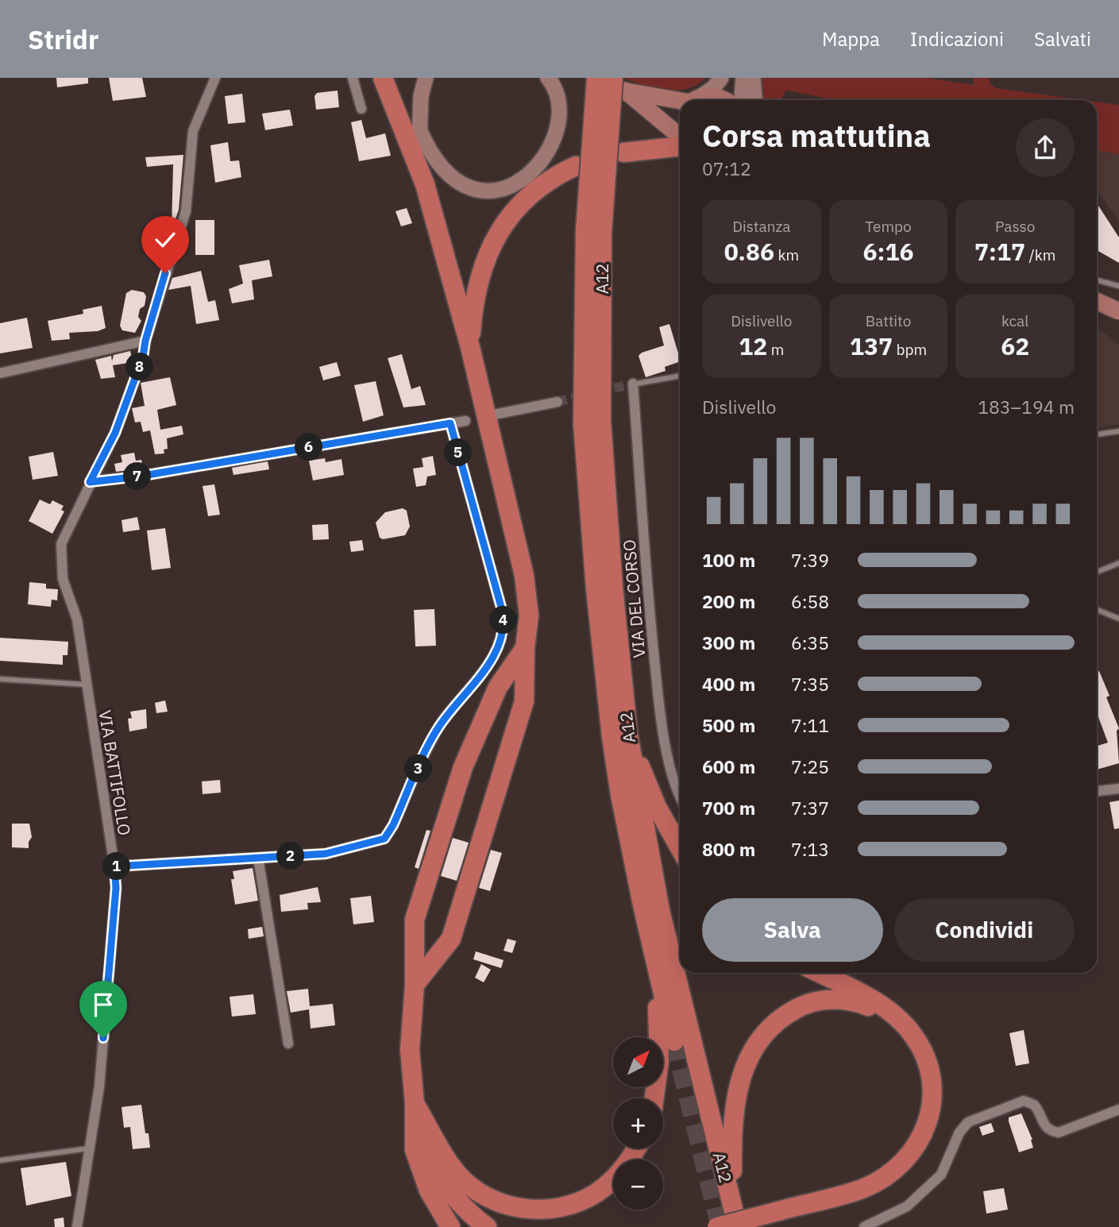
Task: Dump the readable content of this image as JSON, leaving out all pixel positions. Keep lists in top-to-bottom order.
{
  "streets": {
    "highway": ["A12"],
    "street": ["VIA DEL CORSO", "VIA BATTIFOLLO"]
  },
  "north": "top right",
  "page": {
    "header": "Stridr",
    "nav": ["Mappa", "Indicazioni", "Salvati"],
    "heading": ["Corsa mattutina", "07:12"],
    "stats": [
      ["Distanza", "0.86 km"],
      ["Tempo", "6:16"],
      ["Passo", "7:17 /km"],
      ["Dislivello", "12 m"],
      ["Battito", "137 bpm"],
      ["kcal", "62"]
    ],
    "pins": [
      "8",
      "6",
      "5",
      "7",
      "4",
      "3",
      "2",
      "1"
    ],
    "chart": ["Dislivello", "183–194 m"],
    "list": [
      {
        "name": "100 m",
        "note": "7:39"
      },
      {
        "name": "200 m",
        "note": "6:58"
      },
      {
        "name": "300 m",
        "note": "6:35"
      },
      {
        "name": "400 m",
        "note": "7:35"
      },
      {
        "name": "500 m",
        "note": "7:11"
      },
      {
        "name": "600 m",
        "note": "7:25"
      },
      {
        "name": "700 m",
        "note": "7:37"
      },
      {
        "name": "800 m",
        "note": "7:13"
      }
    ],
    "buttons": ["Salva", "Condividi"],
    "map_buttons": ["+", "−"]
  }
}
